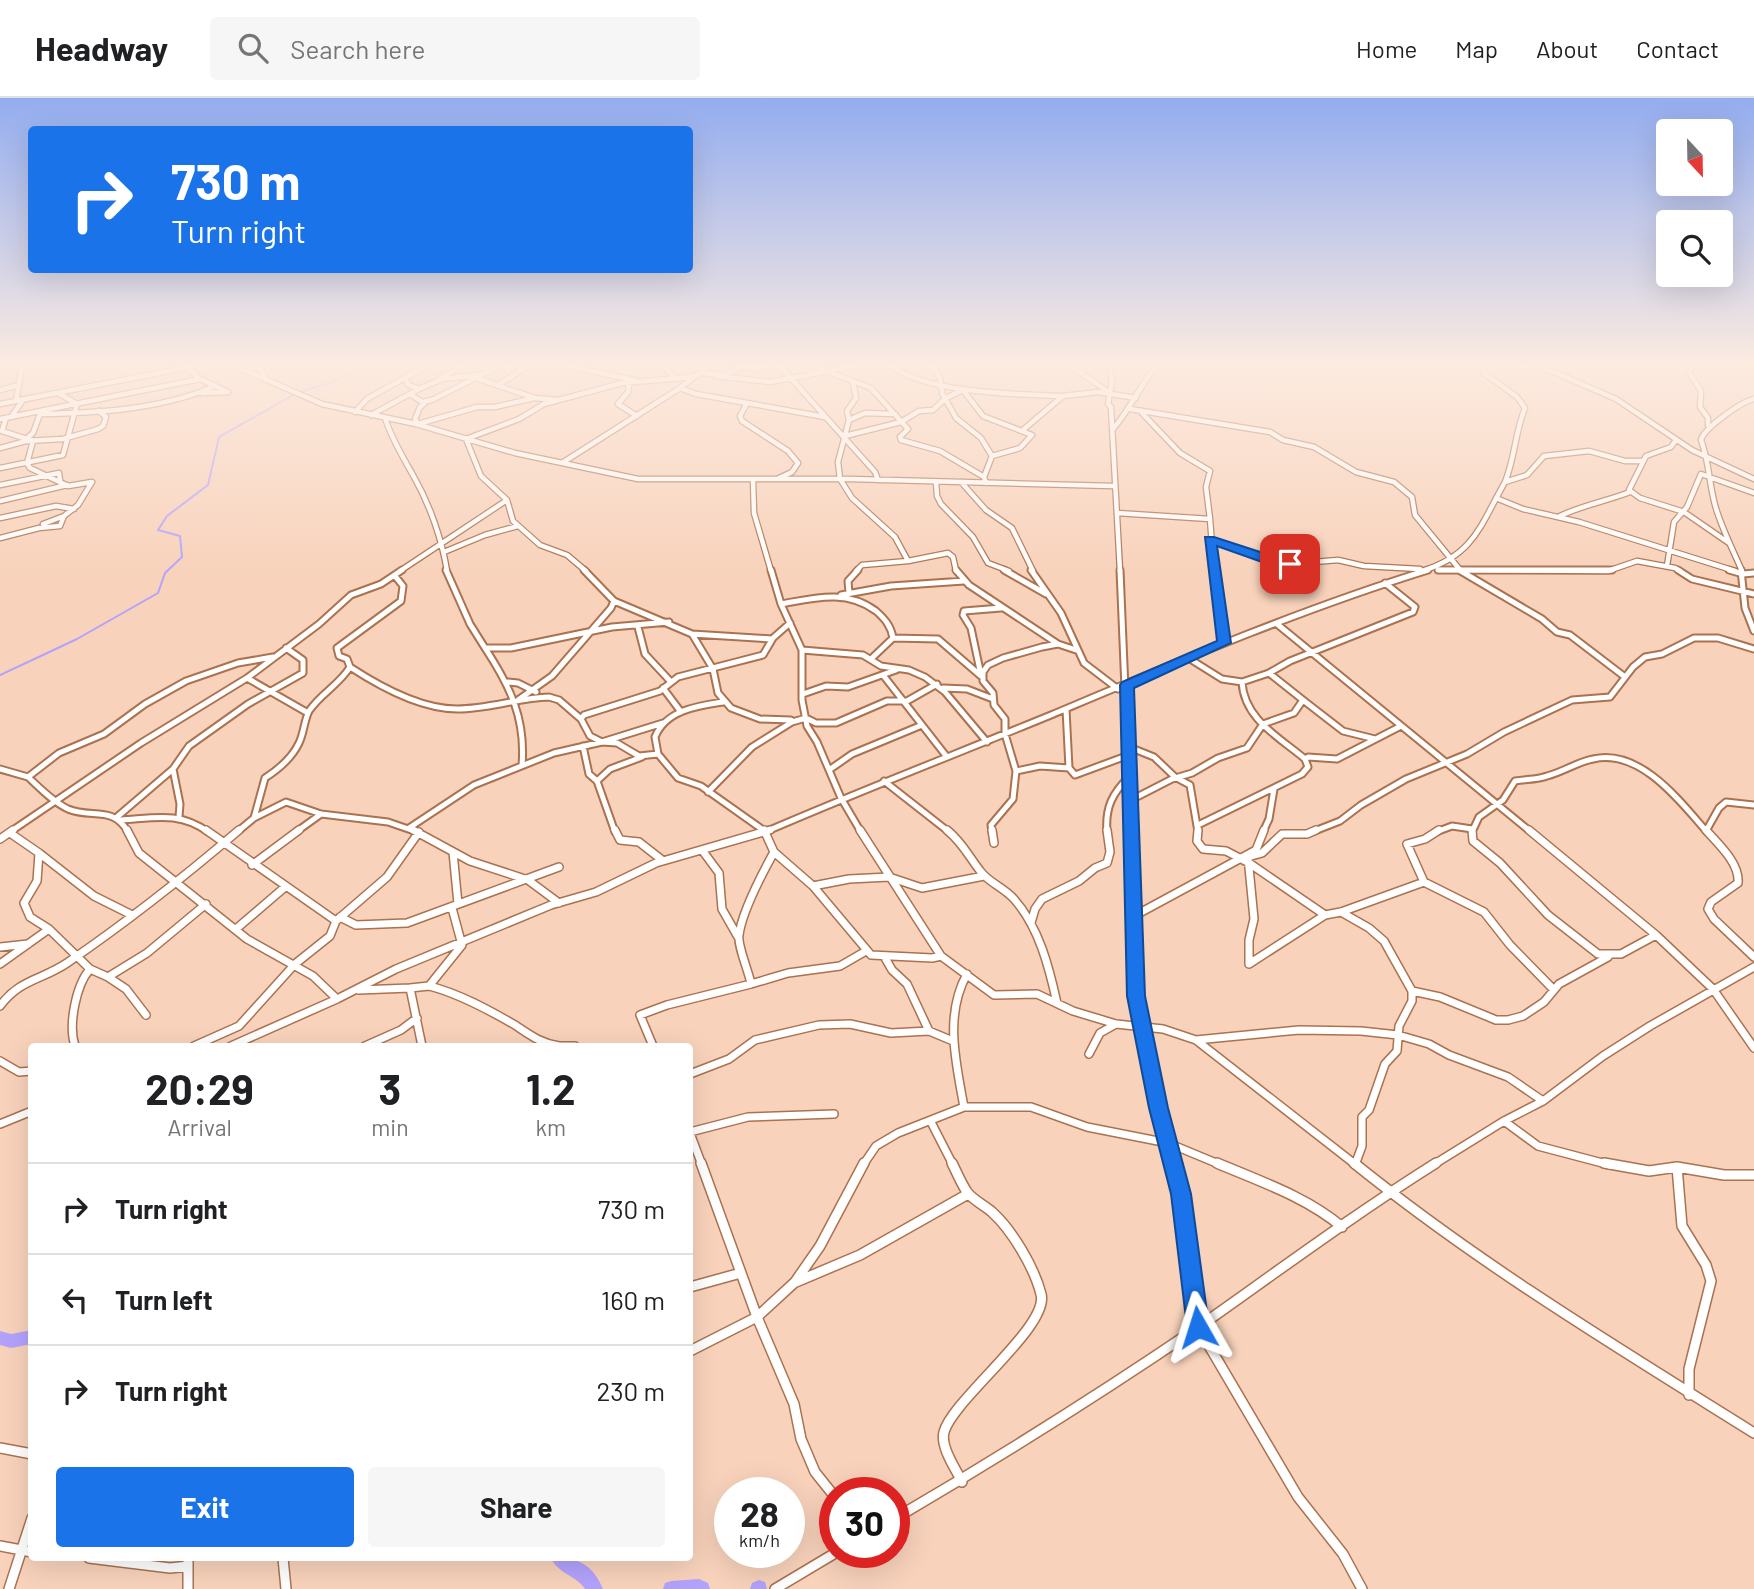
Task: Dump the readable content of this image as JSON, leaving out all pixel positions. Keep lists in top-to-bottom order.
{
  "north": "bottom",
  "page": {
    "header": "Headway",
    "search": "Search here",
    "nav": [
      "Home",
      "Map",
      "About",
      "Contact"
    ],
    "turn": ["730 m", "Turn right"],
    "eta": [
      "20:29",
      "Arrival",
      "3",
      "min",
      "1.2",
      "km"
    ],
    "list": [
      {
        "name": "Turn right",
        "value": "730 m"
      },
      {
        "name": "Turn left",
        "value": "160 m"
      },
      {
        "name": "Turn right",
        "value": "230 m"
      }
    ],
    "buttons": ["Exit", "Share"],
    "speed": "28 km/h",
    "limit": "30"
  }
}
